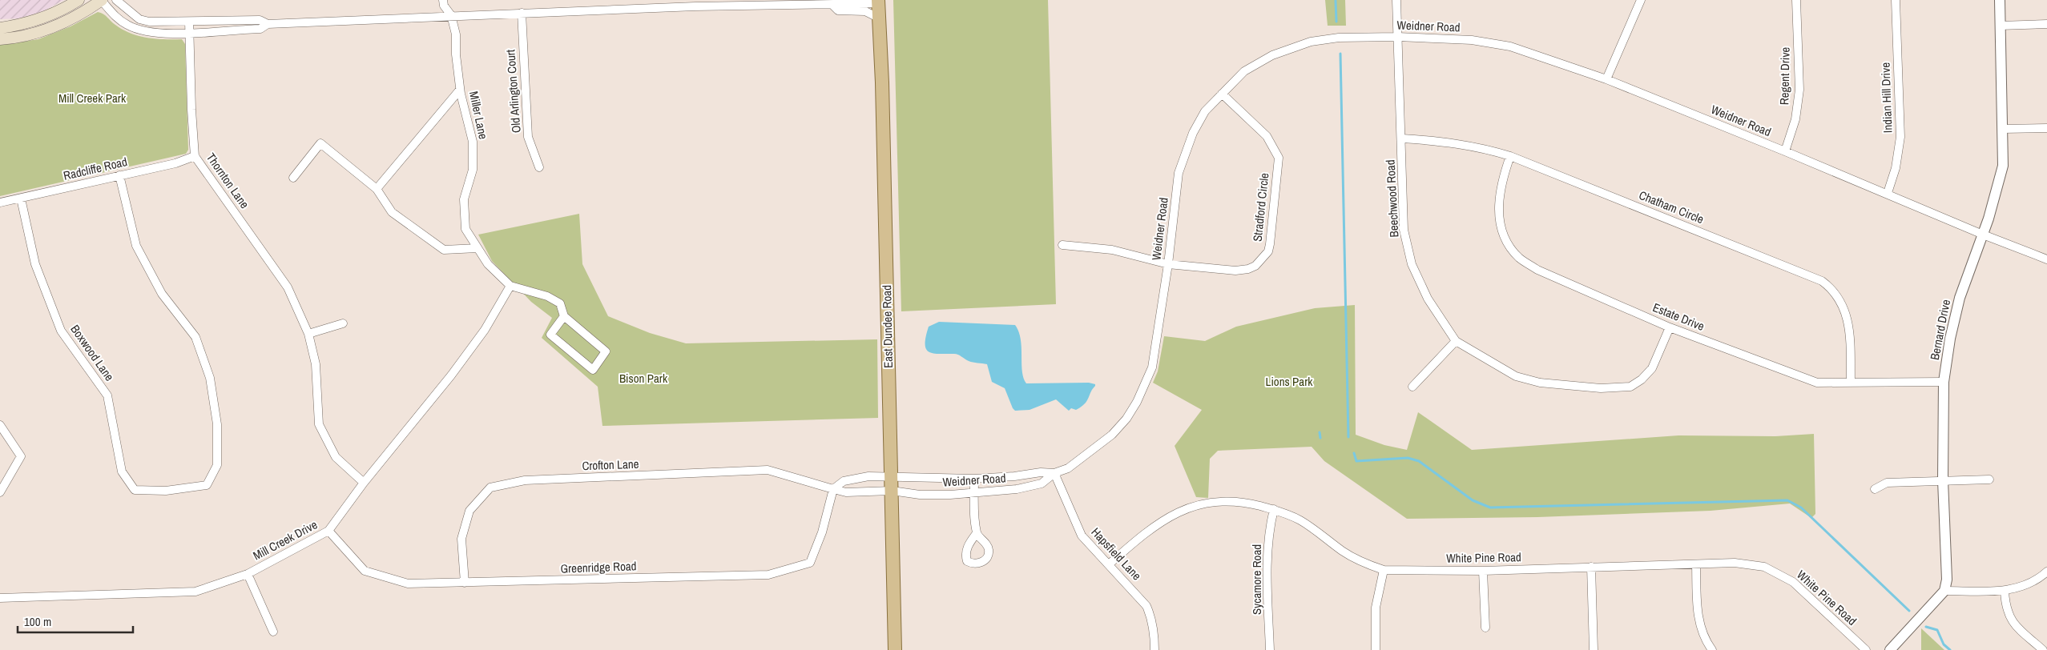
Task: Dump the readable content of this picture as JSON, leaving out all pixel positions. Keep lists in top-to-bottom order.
{
  "streets": {
    "main road": ["East Dundee Road"],
    "street": [
      "Weidner Road",
      "Regent Drive",
      "Old Arlington Court",
      "Indian Hill Drive",
      "Miller Lane",
      "Radcliffe Road",
      "Thornton Lane",
      "Beechwood Road",
      "Stradford Circle",
      "Chatham Circle",
      "Estate Drive",
      "Bernard Drive",
      "Boxwood Lane",
      "Crofton Lane",
      "Mill Creek Drive",
      "Hapsfield Lane",
      "White Pine Road",
      "Greenridge Road",
      "Sycamore Road"
    ]
  },
  "crossings": [
    ["Weidner Road", "Regent Drive"],
    ["Weidner Road", "Indian Hill Drive"],
    ["Weidner Road", "Beechwood Road"],
    ["Weidner Road", "Stradford Circle"],
    ["Weidner Road", "East Dundee Road"],
    ["Weidner Road", "Bernard Drive"],
    ["Weidner Road", "Crofton Lane"],
    ["Weidner Road", "Hapsfield Lane"],
    ["Miller Lane", "Mill Creek Drive"],
    ["Radcliffe Road", "Thornton Lane"],
    ["Radcliffe Road", "Boxwood Lane"],
    ["Thornton Lane", "Mill Creek Drive"],
    ["Beechwood Road", "Chatham Circle"],
    ["Beechwood Road", "Estate Drive"],
    ["Chatham Circle", "Estate Drive"],
    ["Estate Drive", "Bernard Drive"],
    ["East Dundee Road", "Crofton Lane"],
    ["Crofton Lane", "Greenridge Road"],
    ["Mill Creek Drive", "Greenridge Road"],
    ["Hapsfield Lane", "White Pine Road"],
    ["White Pine Road", "Sycamore Road"]
  ],
  "parks": ["Mill Creek Park", "Bison Park", "Lions Park"],
  "scale_bar": "100 m"
}
